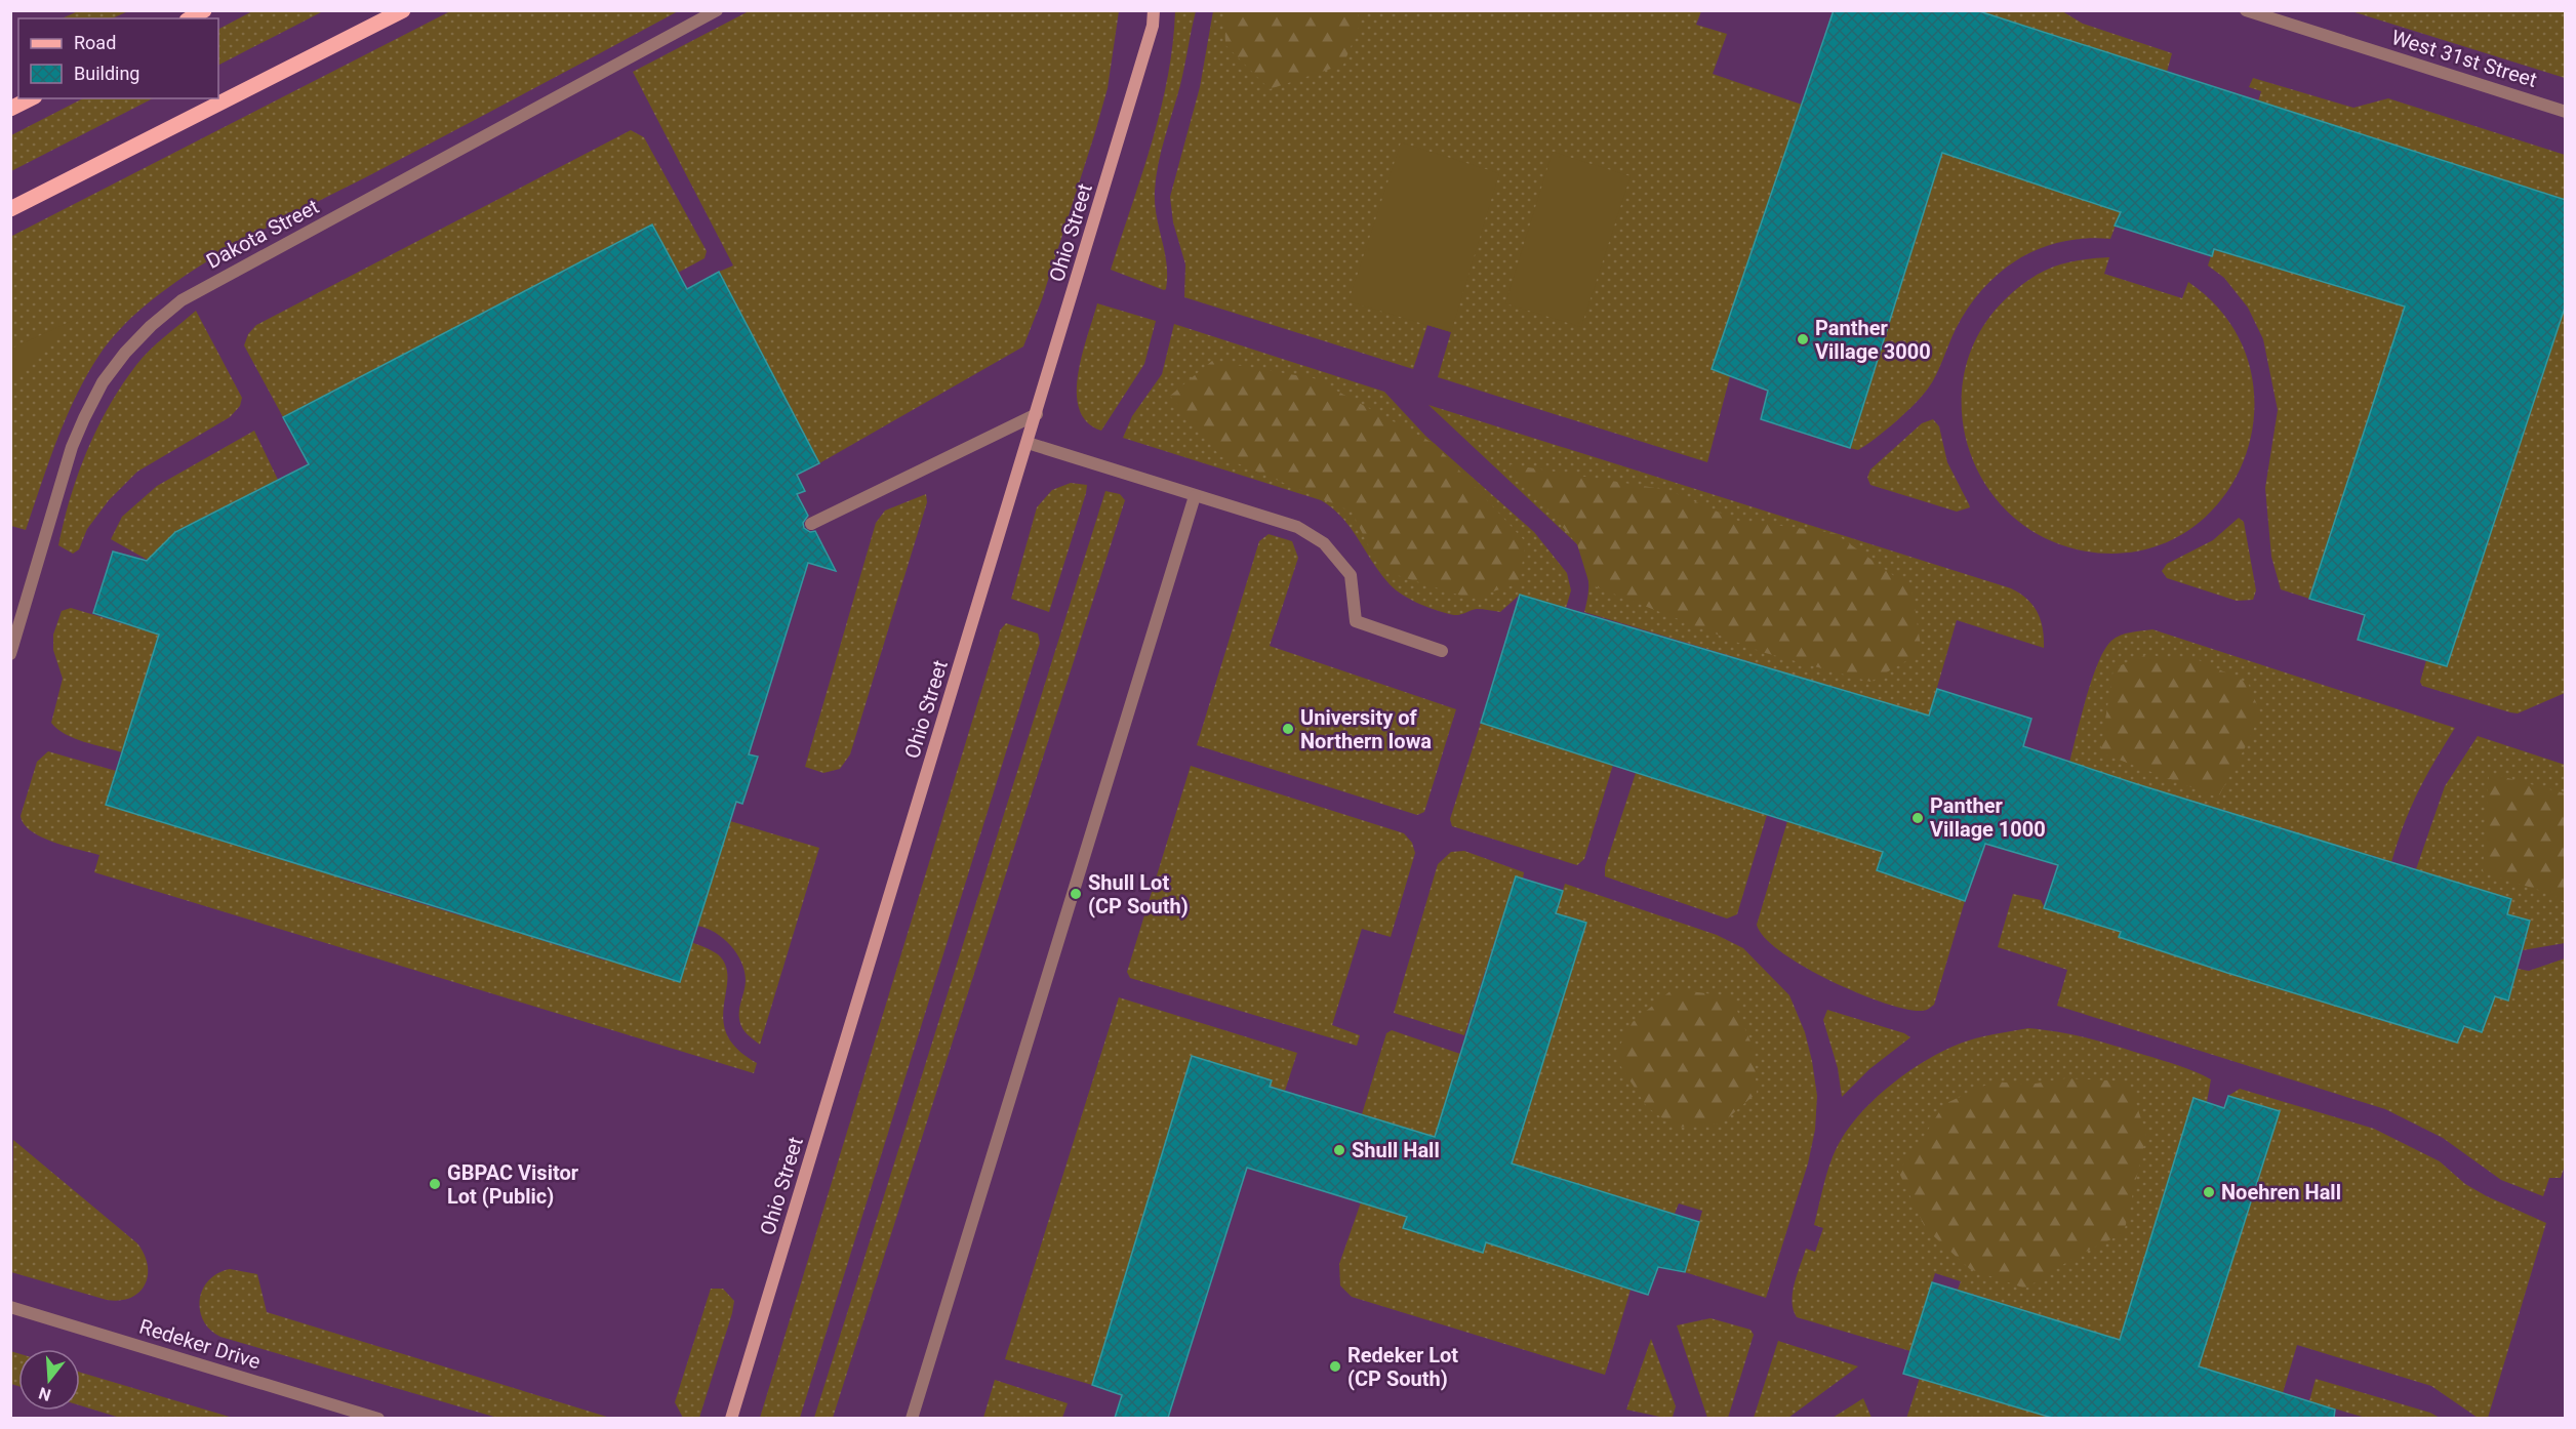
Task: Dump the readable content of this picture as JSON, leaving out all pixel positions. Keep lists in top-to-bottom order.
{
  "streets": {
    "street": [
      "West 31st Street",
      "Ohio Street",
      "Dakota Street",
      "Redeker Drive"
    ]
  },
  "places": [
    "Panther Village 3000",
    "University of Northern Iowa",
    "Panther Village 1000",
    "Shull Lot (CP South)",
    "Shull Hall",
    "GBPAC Visitor Lot (Public)",
    "Noehren Hall",
    "Redeker Lot (CP South)"
  ],
  "legend": ["Road", "Building"],
  "north": "bottom"
}
